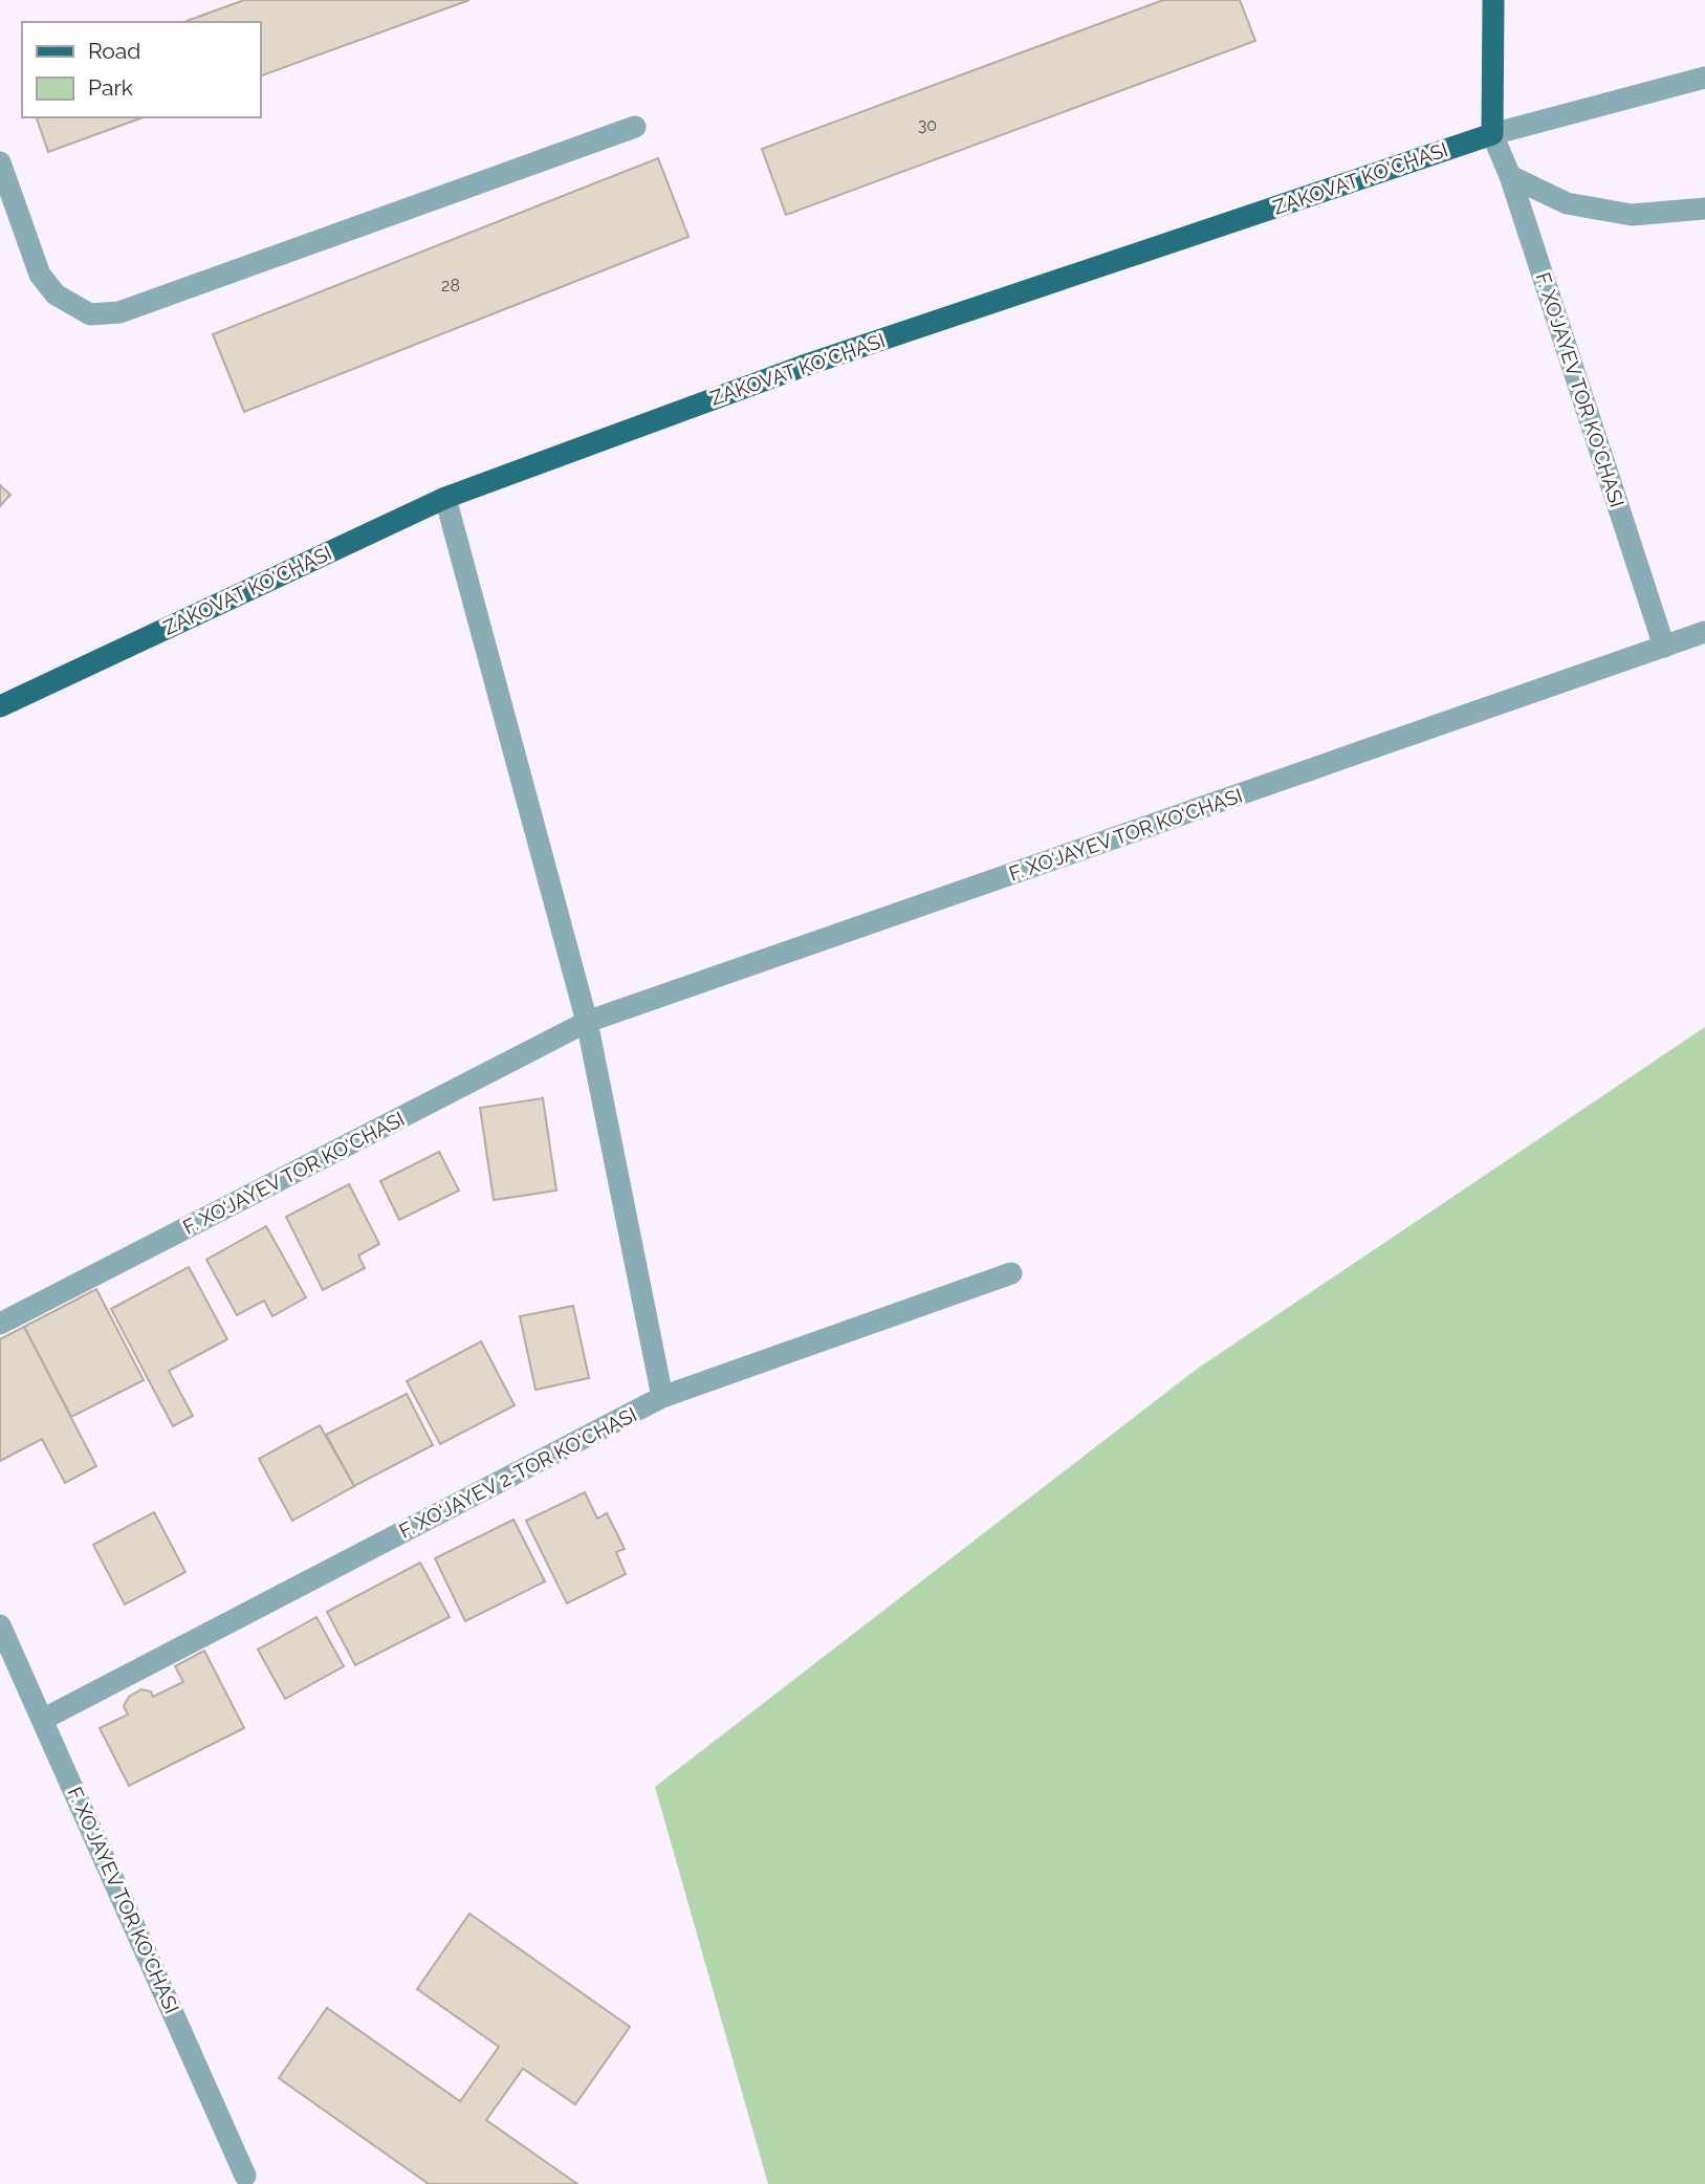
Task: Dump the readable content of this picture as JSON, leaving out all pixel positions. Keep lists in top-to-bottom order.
{
  "streets": {
    "main road": ["ZAKOVAT KO'CHASI"],
    "street": ["F. XO‘JAYEV TOR KO‘CHASI", "F. XO‘JAYEV 2-TOR KO‘CHASI"]
  },
  "crossings": [
    ["ZAKOVAT KO'CHASI", "F. XO‘JAYEV TOR KO‘CHASI"],
    ["F. XO‘JAYEV TOR KO‘CHASI", "F. XO‘JAYEV 2-TOR KO‘CHASI"]
  ],
  "house_numbers": ["30", "28"],
  "legend": ["Road", "Park"]
}
